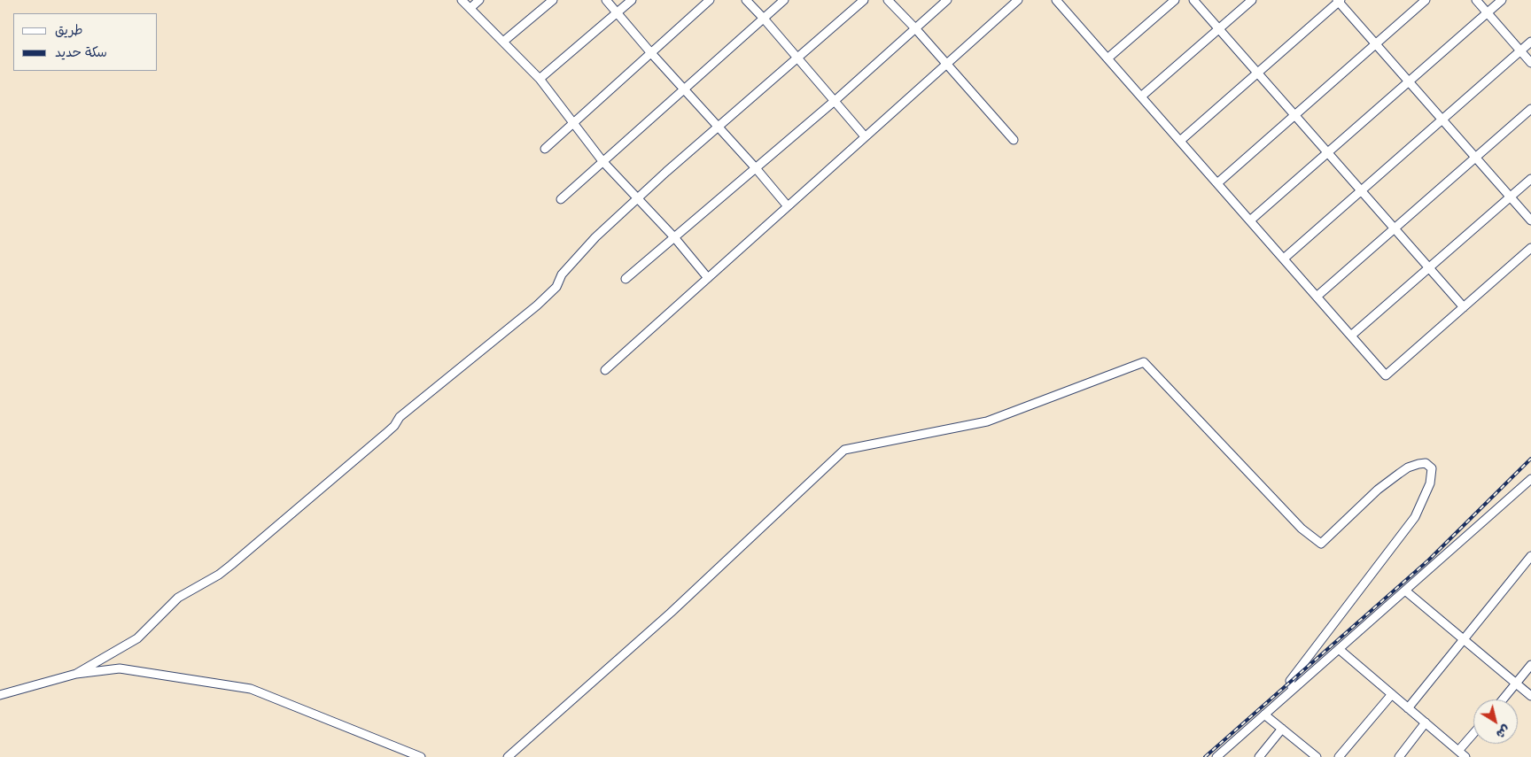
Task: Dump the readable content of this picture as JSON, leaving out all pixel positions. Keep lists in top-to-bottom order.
{
  "legend": ["طريق", "سكة حديد"],
  "north": "bottom right"
}
